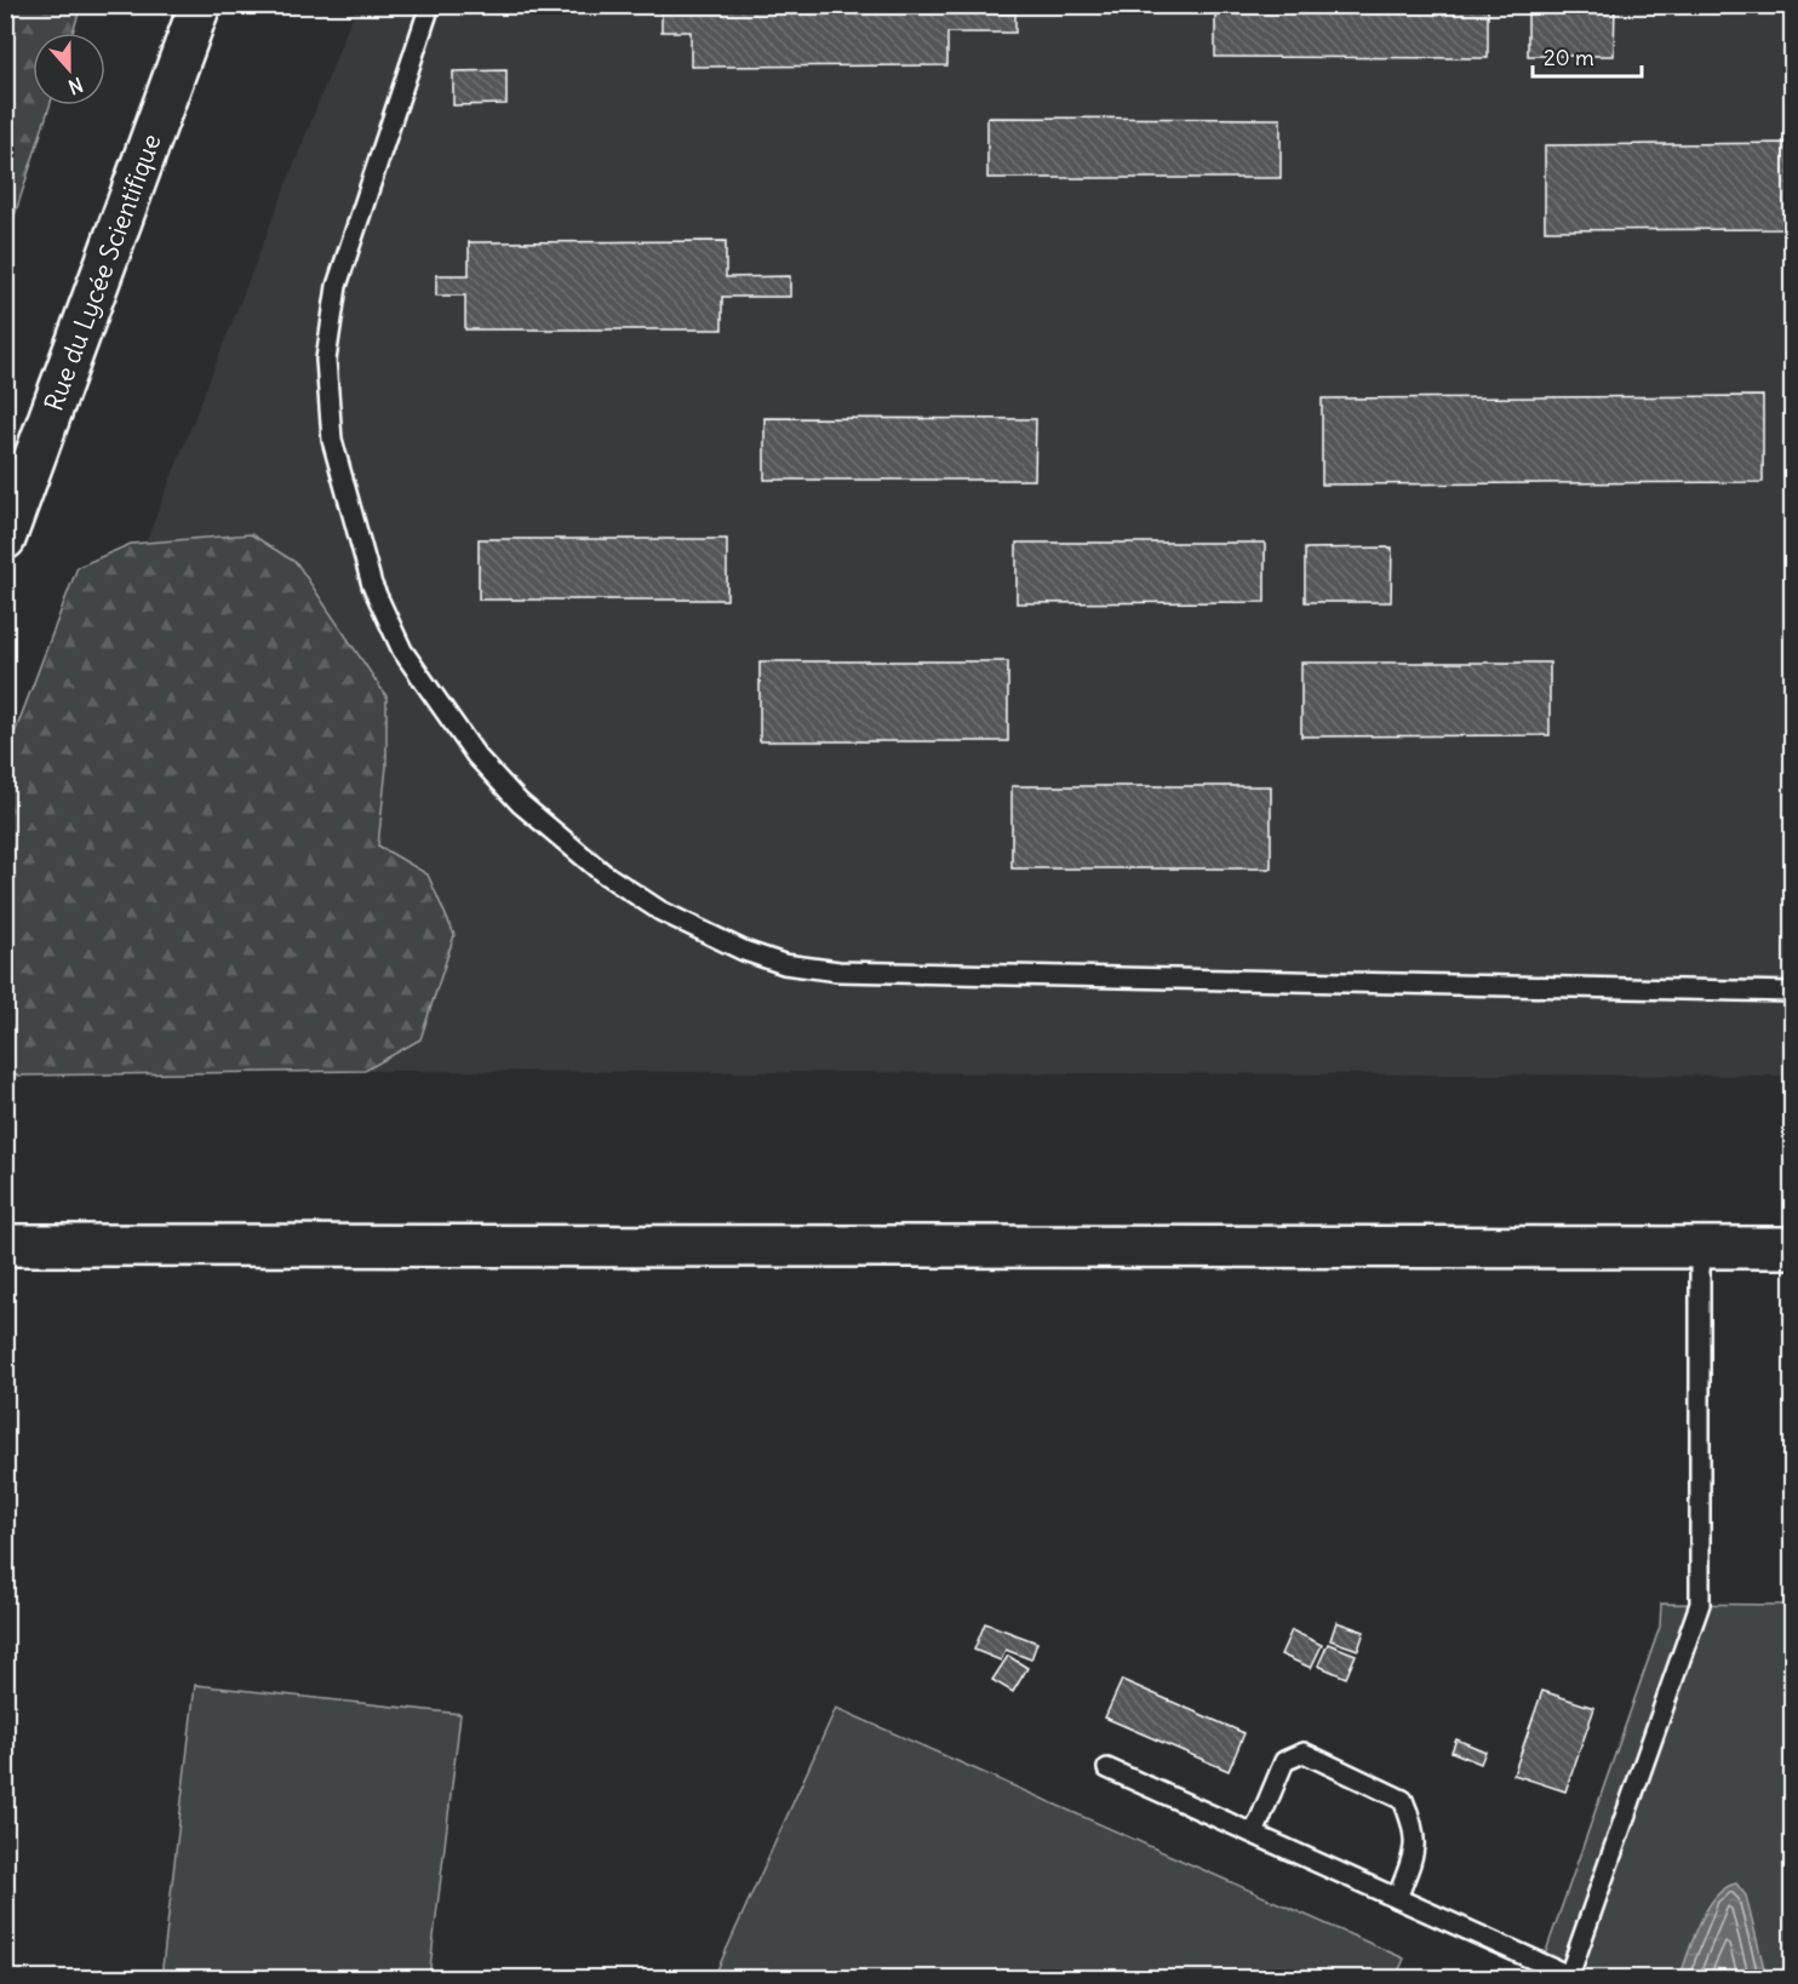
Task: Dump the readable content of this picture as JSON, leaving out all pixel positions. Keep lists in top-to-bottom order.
{
  "streets": {
    "street": ["Rue du Lycée Scientifique"]
  },
  "scale_bar": "20 m",
  "north": "bottom"
}
